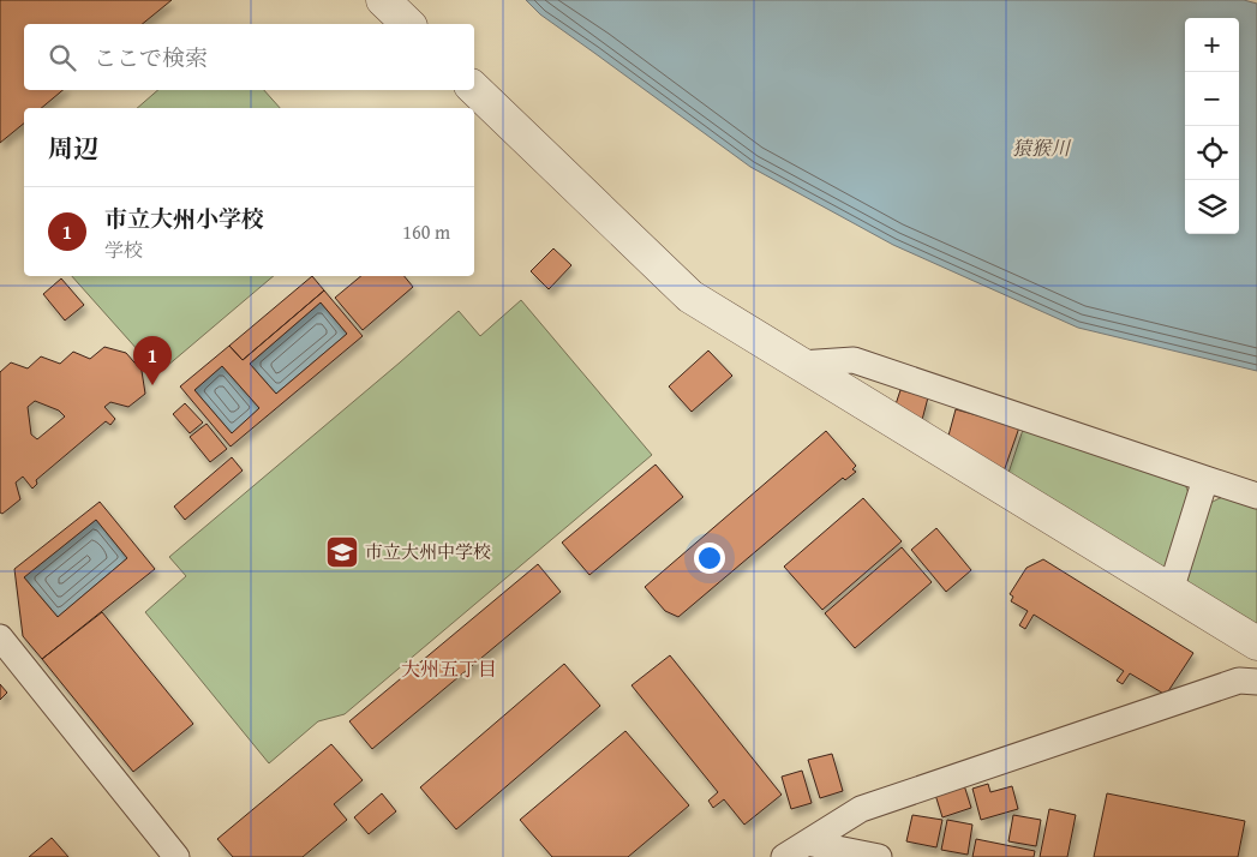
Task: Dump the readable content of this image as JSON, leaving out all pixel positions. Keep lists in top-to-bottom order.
{
  "districts": ["大州五丁目"],
  "water": ["猿猴川"],
  "places": {
    "school or university": ["市立大州中学校"]
  },
  "page": {
    "map_buttons": ["+", "−"],
    "search": "ここで検索",
    "heading": "周辺",
    "list": [
      {
        "mark": "1",
        "name": "市立大州小学校",
        "note": "学校",
        "value": "160 m"
      }
    ],
    "pins": "1"
  }
}
